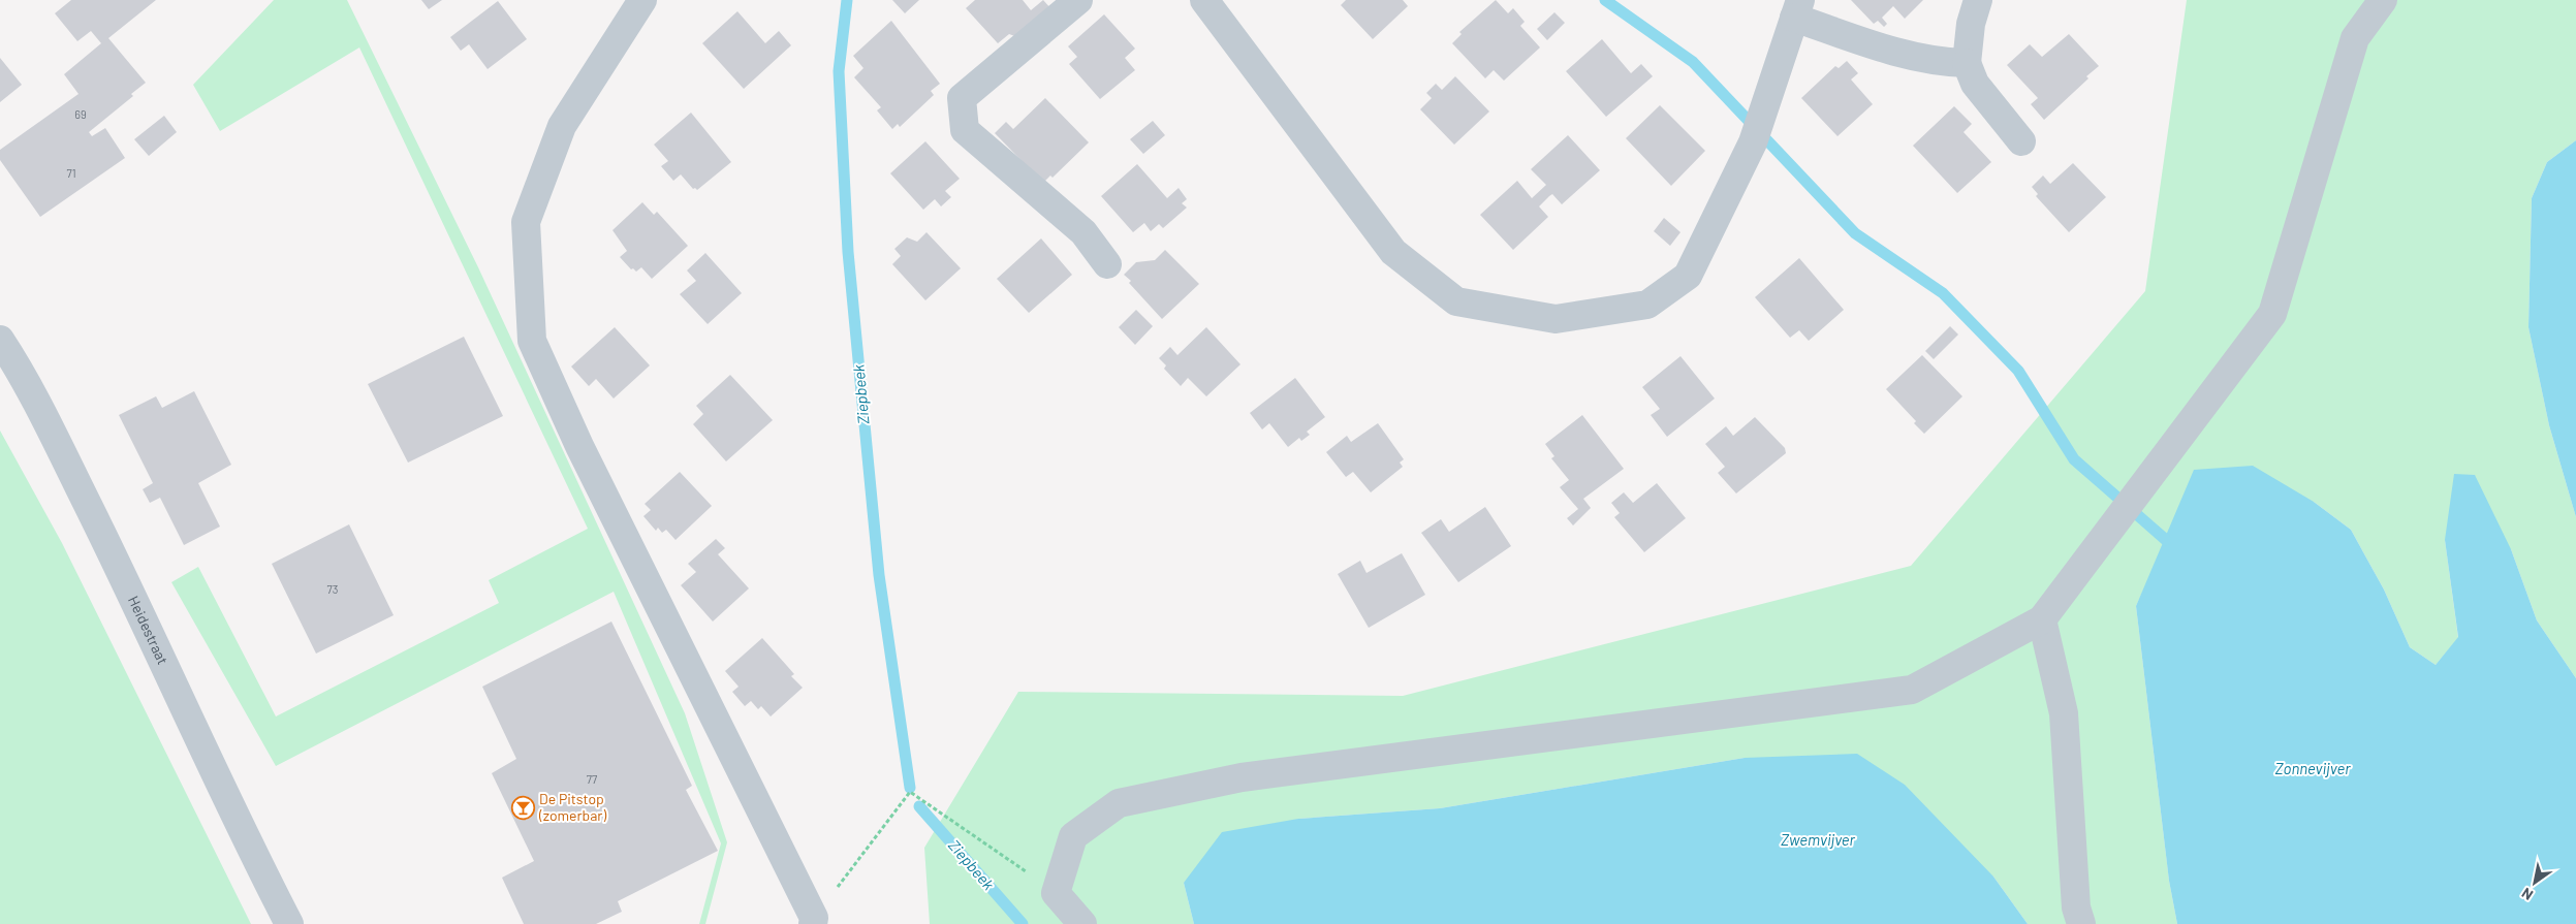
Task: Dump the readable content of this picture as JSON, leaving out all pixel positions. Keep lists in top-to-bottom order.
{
  "streets": {
    "street": ["Heidestraat"]
  },
  "water": ["Ziepbeek", "Zonnevijver", "Zwemvijver"],
  "places": {
    "bar": ["De Pitstop (zomerbar)"]
  },
  "house_numbers": [
    "69",
    "71",
    "73",
    "77"
  ],
  "north": "bottom left"
}
